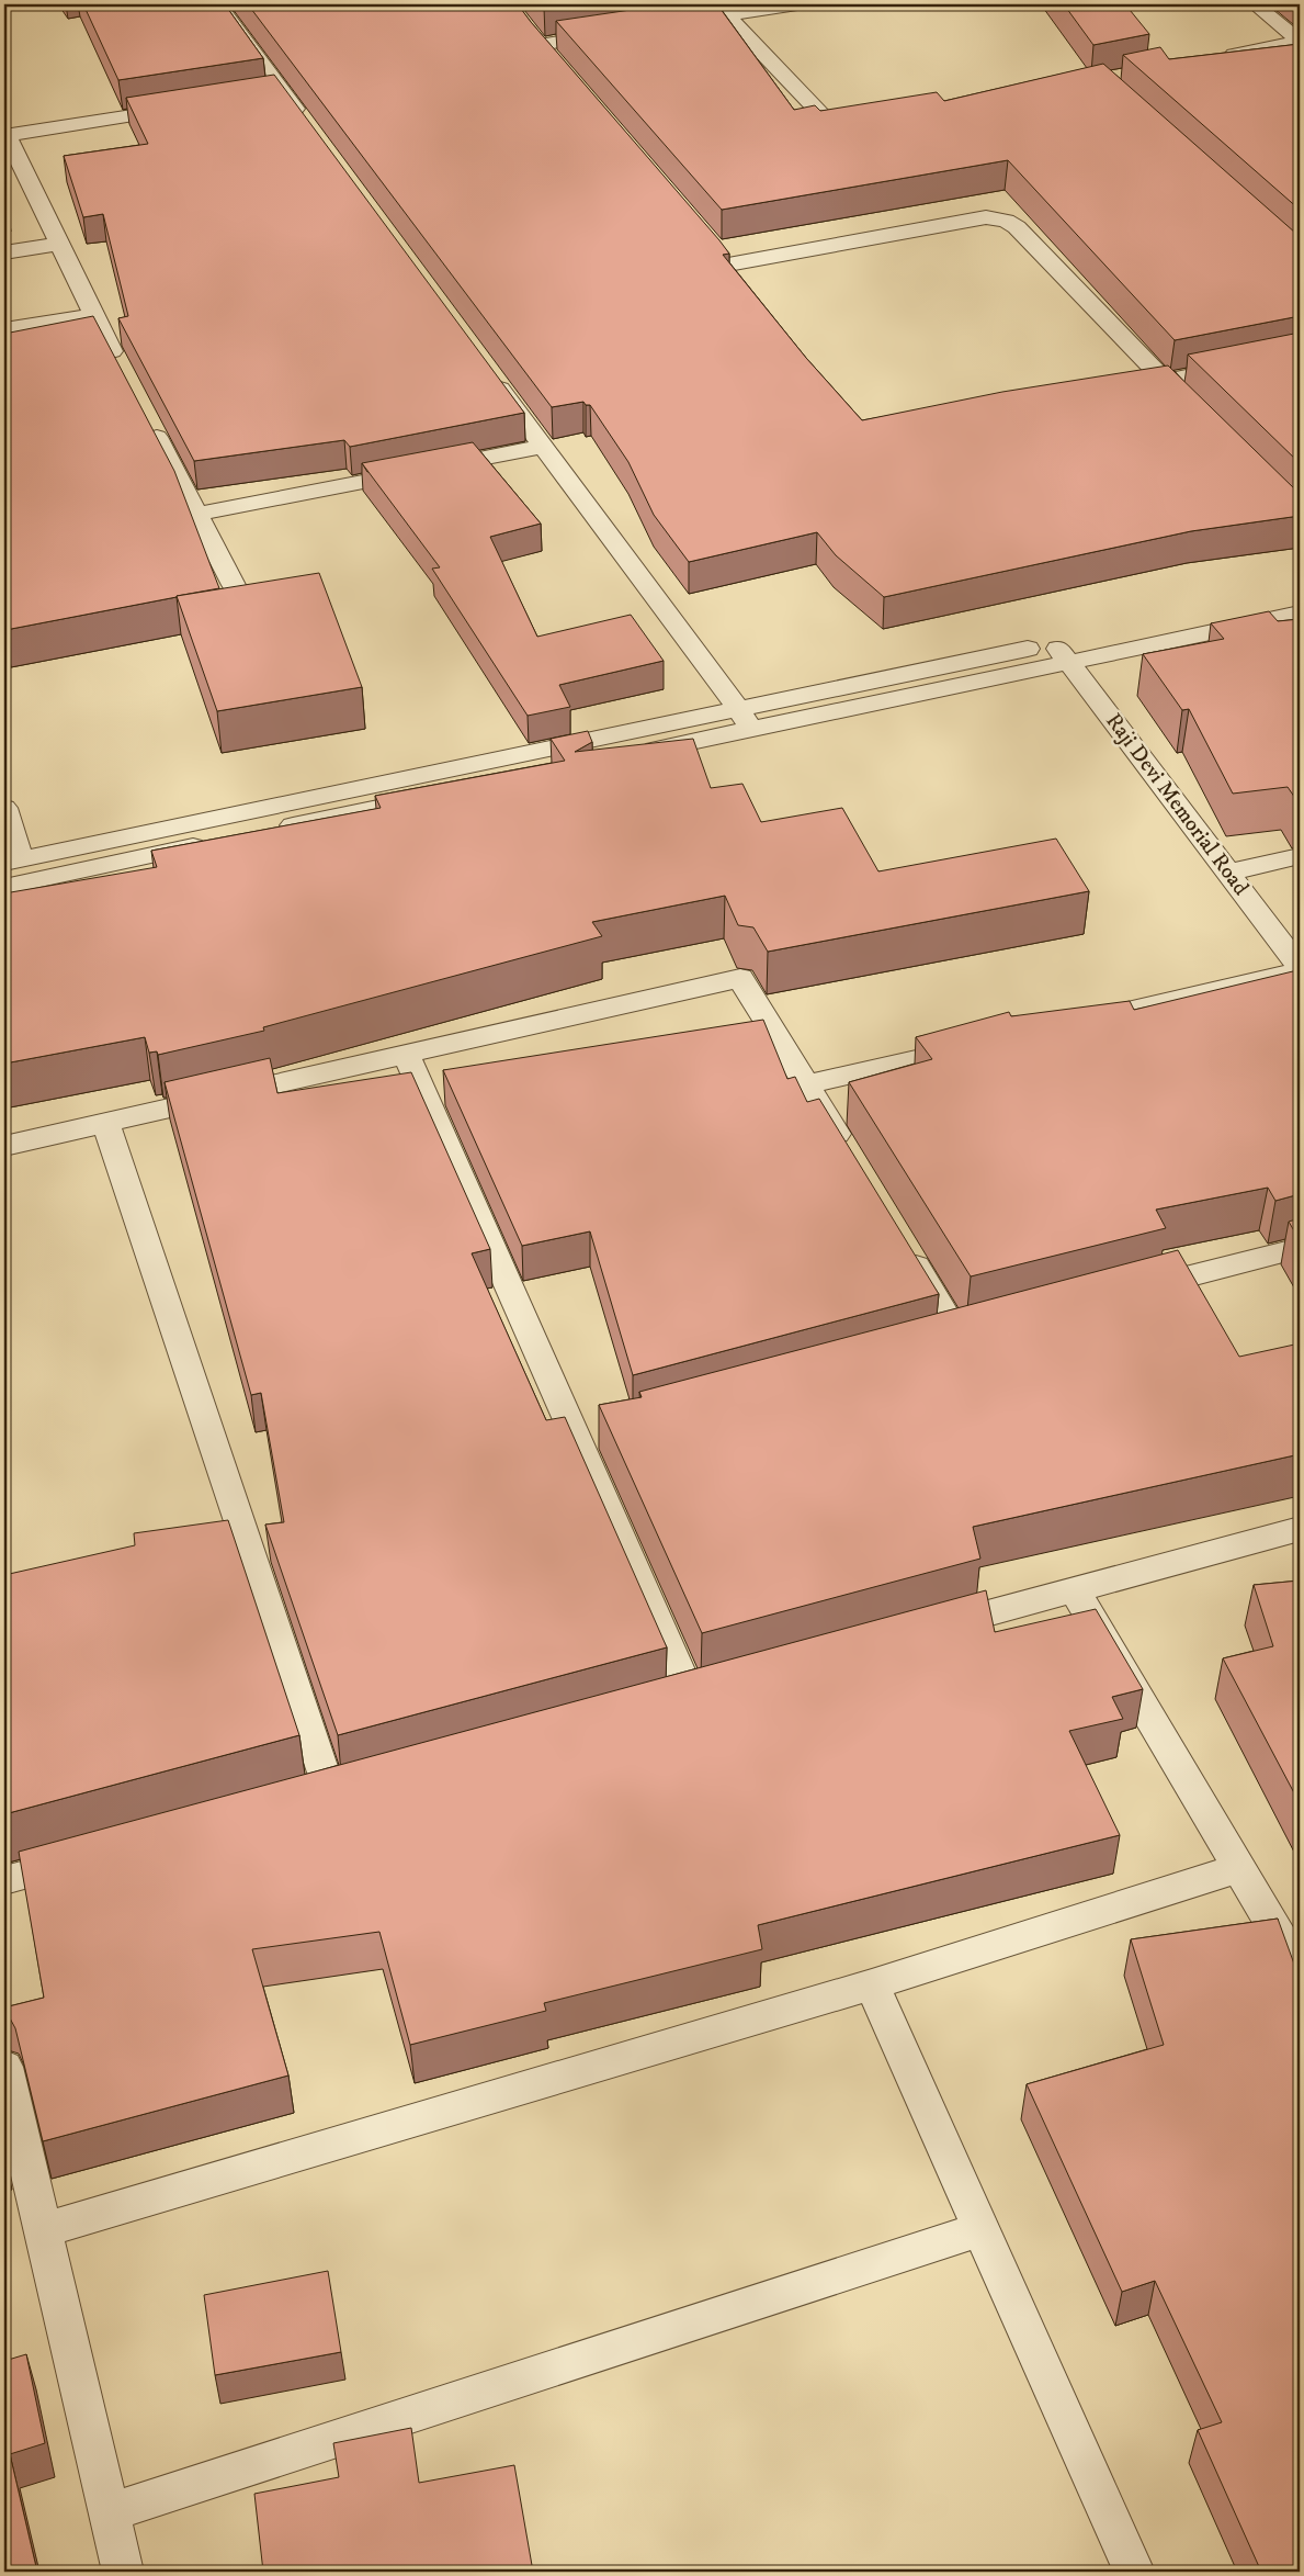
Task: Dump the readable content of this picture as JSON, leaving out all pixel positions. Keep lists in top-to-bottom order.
{
  "streets": {
    "street": ["Raji Devi Memorial Road"]
  }
}
